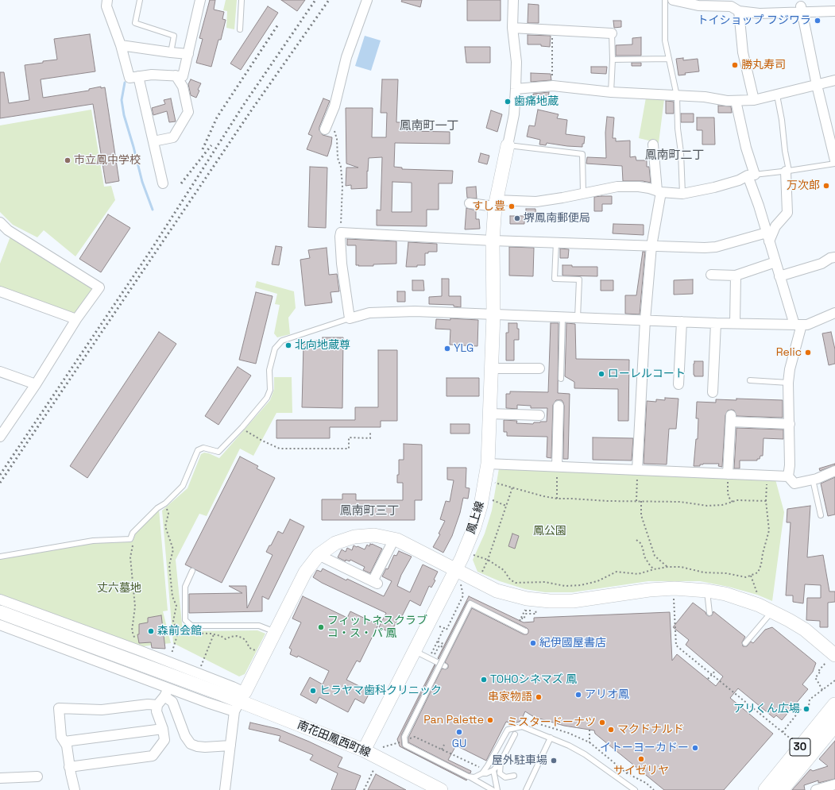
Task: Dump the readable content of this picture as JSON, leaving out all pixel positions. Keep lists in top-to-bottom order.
{
  "streets": {
    "main road": ["30"],
    "street": ["鳳上線", "南花田鳳西町線"]
  },
  "crossings": [
    ["鳳上線", "南花田鳳西町線"]
  ],
  "districts": ["鳳南町一丁", "鳳南町二丁", "鳳南町三丁"],
  "parks": ["鳳公園", "丈六墓地"],
  "places": [
    "トイショップ フジワラ",
    "勝丸寿司",
    "歯痛地蔵",
    "市立鳳中学校",
    "万次郎",
    "すし豊",
    "堺鳳南郵便局",
    "北向地蔵尊",
    "YLG",
    "Relic",
    "ローレルコート",
    "フィットネスクラブ コ・ス・パ 鳳",
    "森前会館",
    "紀伊國屋書店",
    "TOHOシネマズ 鳳",
    "ヒラヤマ歯科クリニック",
    "アリオ鳳",
    "串家物語",
    "アリくん広場",
    "Pan Palette",
    "ミスタードーナツ",
    "マクドナルド",
    "GU",
    "イトーヨーカドー",
    "サイゼリヤ",
    "屋外駐車場"
  ]
}
